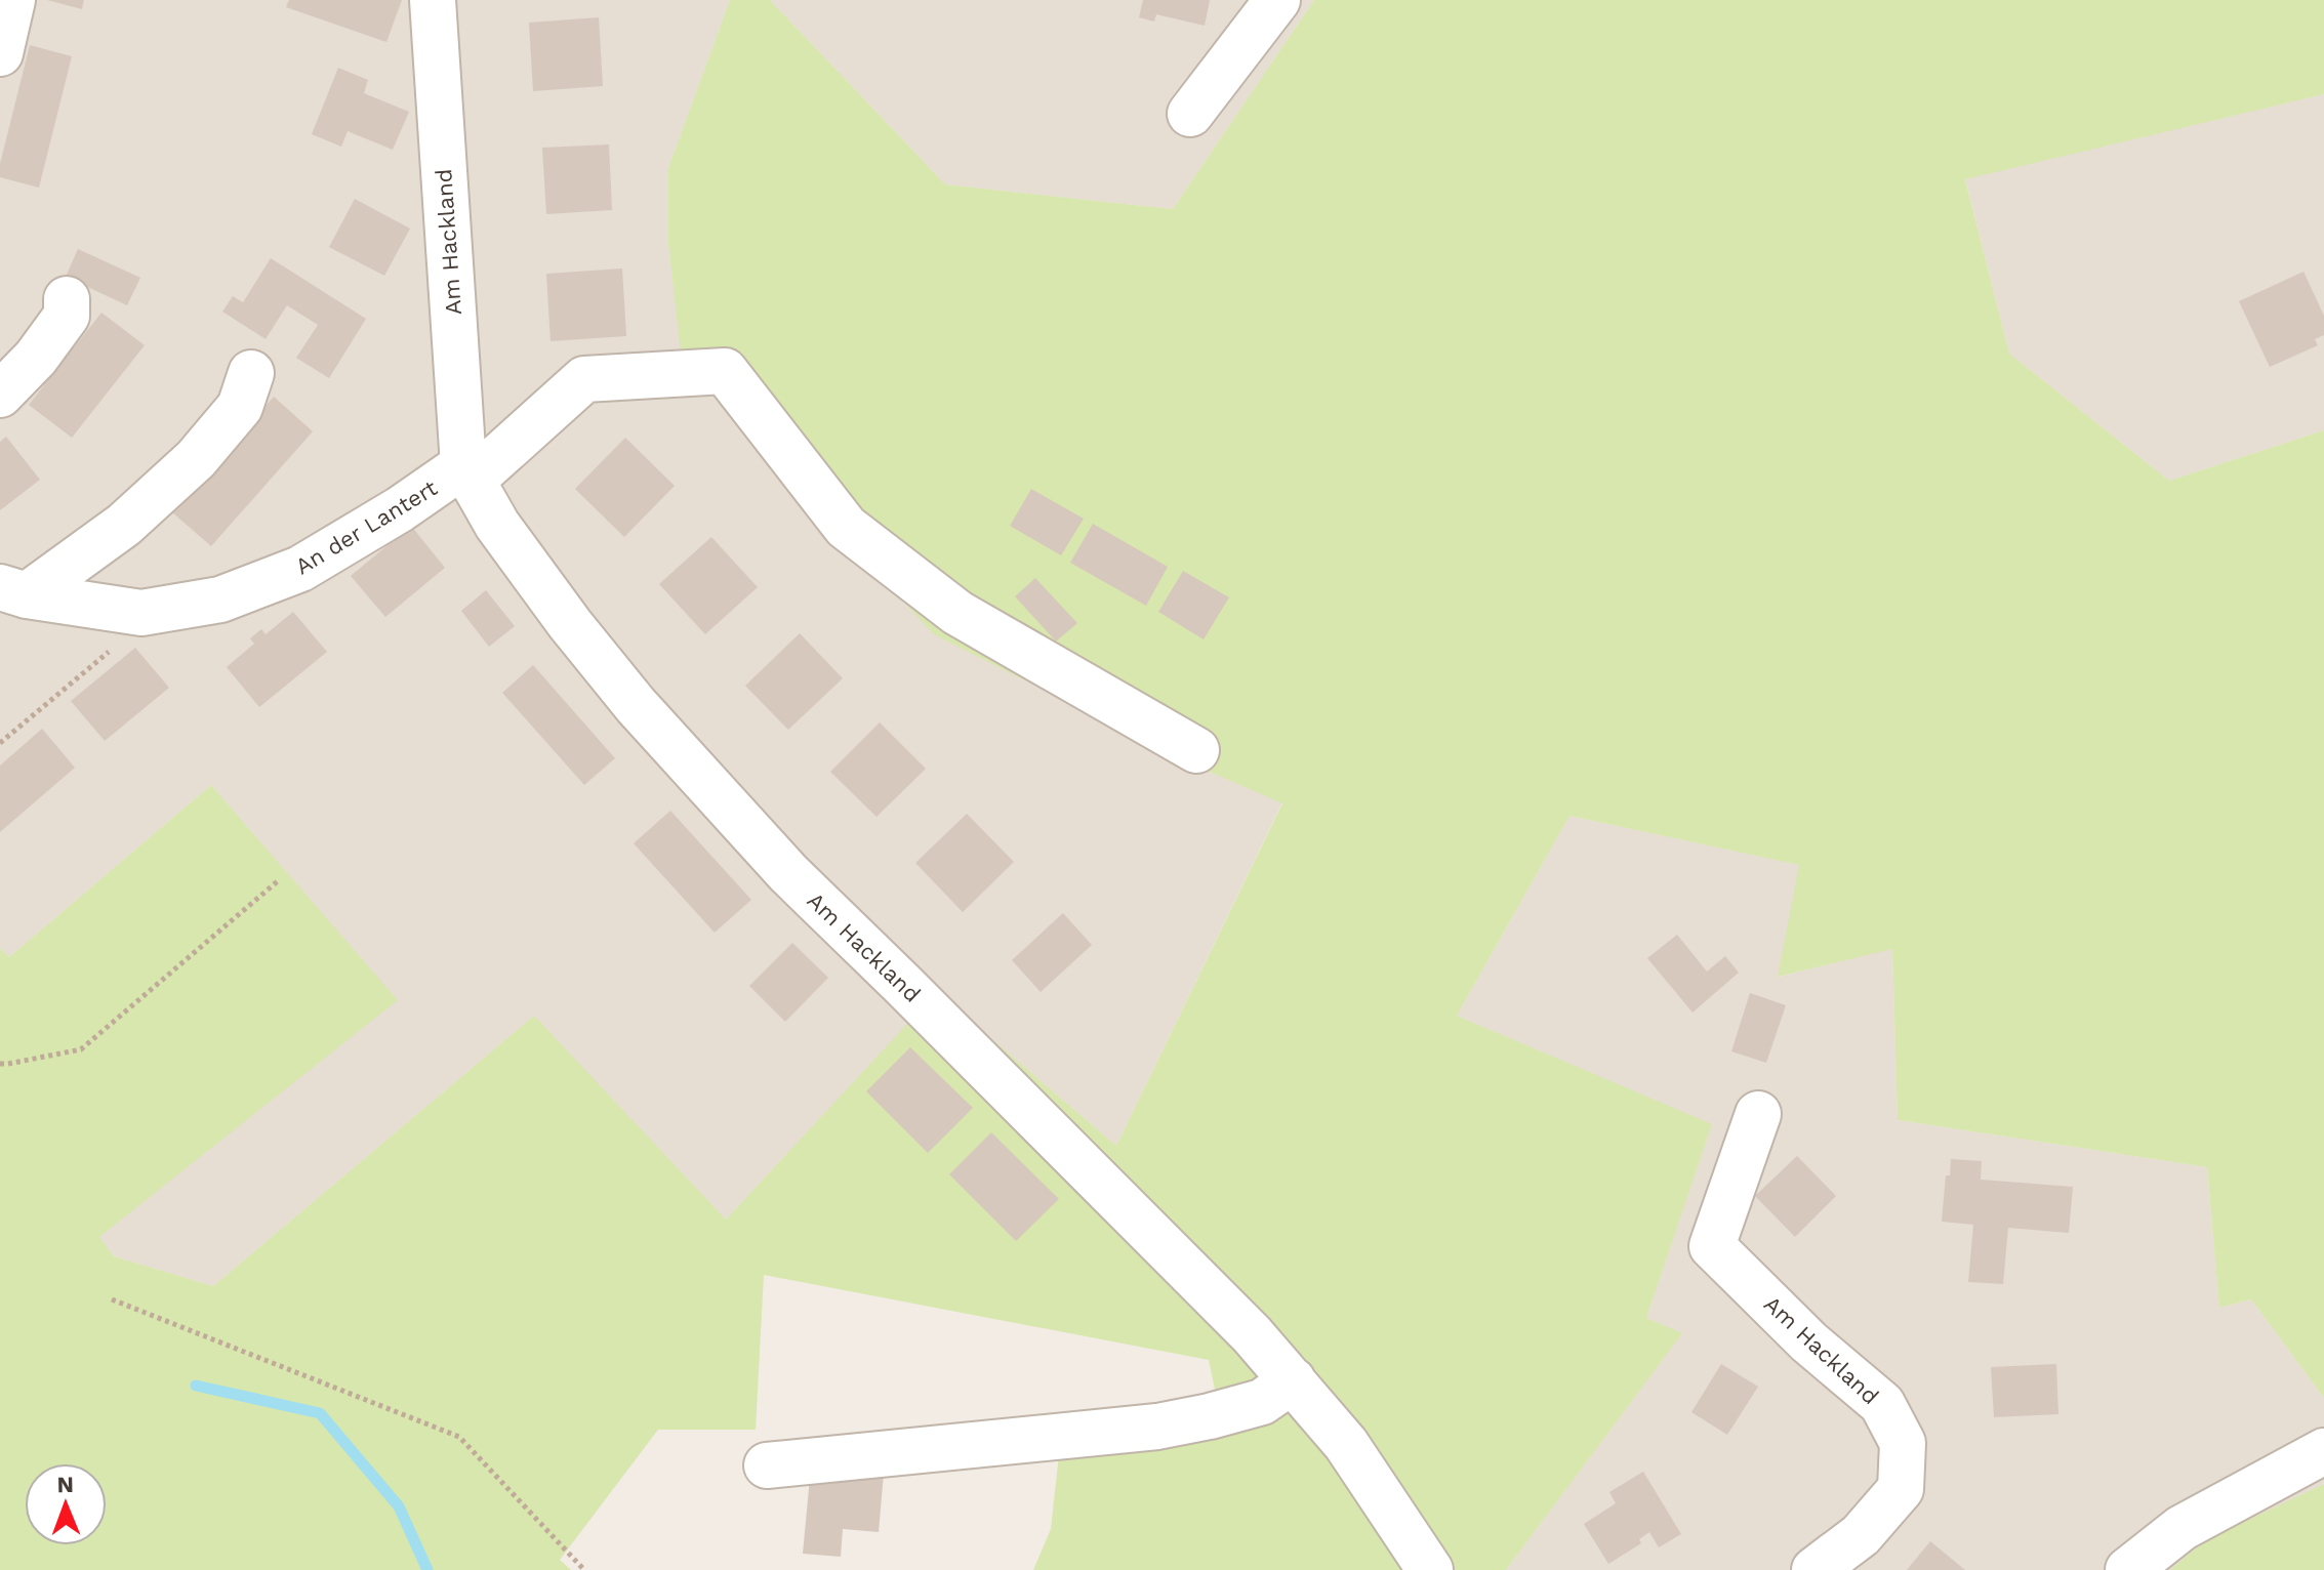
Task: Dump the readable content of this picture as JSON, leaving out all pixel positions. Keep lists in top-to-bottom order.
{
  "streets": {
    "street": ["Am Hackland", "An der Lantert"]
  },
  "crossings": [
    ["Am Hackland", "An der Lantert"]
  ],
  "north": "top"
}
